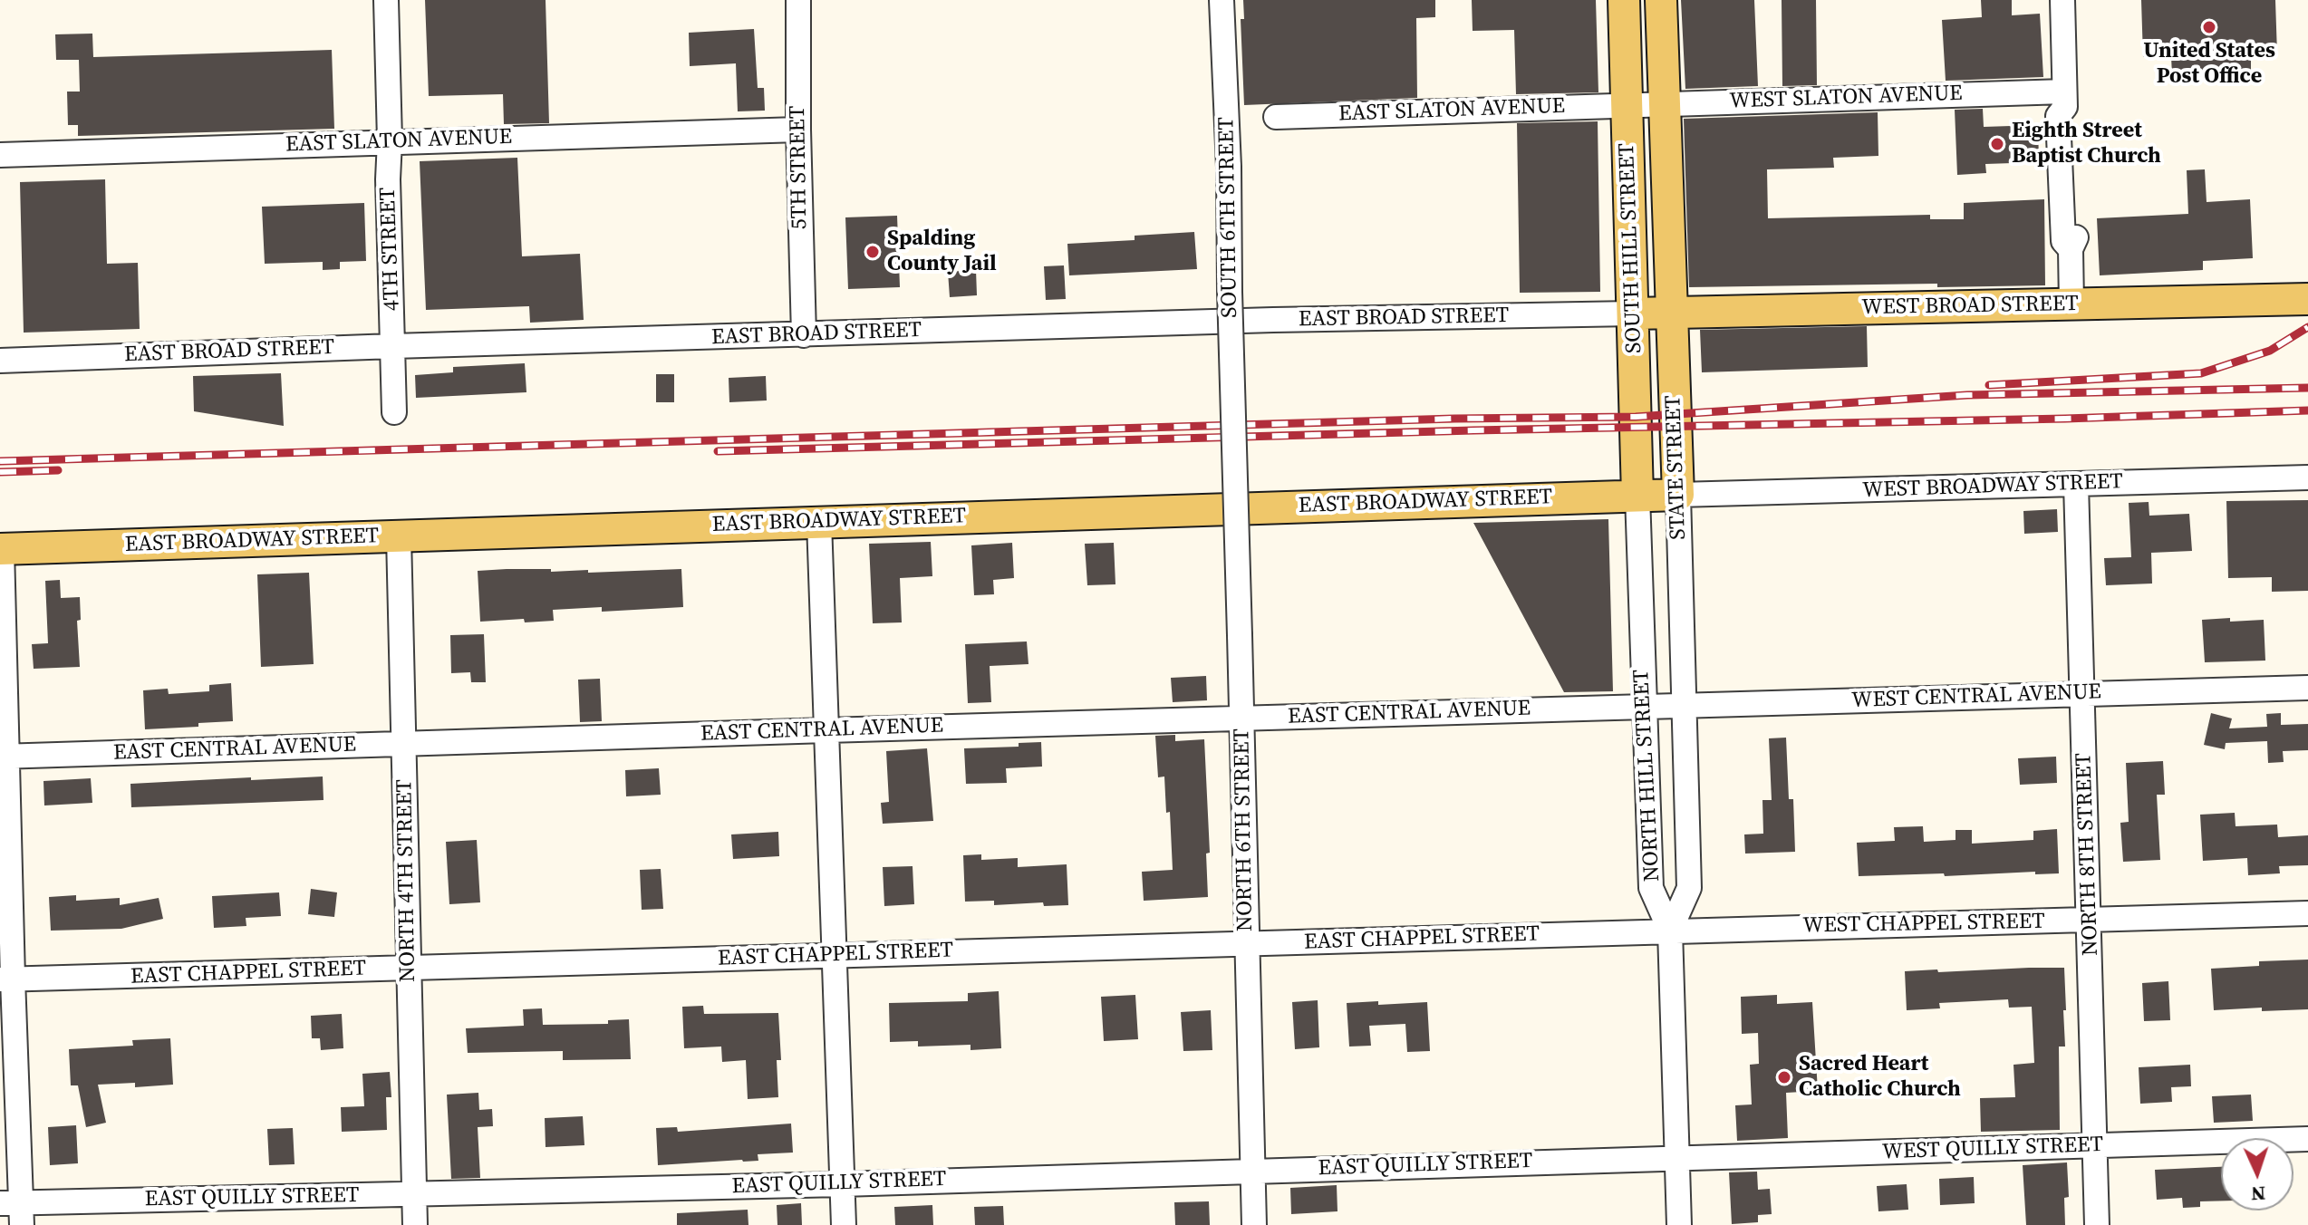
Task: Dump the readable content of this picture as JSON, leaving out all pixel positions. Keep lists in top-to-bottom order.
{
  "streets": {
    "main road": [
      "SOUTH HILL STREET",
      "WEST BROAD STREET",
      "STATE STREET",
      "EAST BROADWAY STREET"
    ],
    "street": [
      "WEST SLATON AVENUE",
      "EAST SLATON AVENUE",
      "5TH STREET",
      "SOUTH 6TH STREET",
      "4TH STREET",
      "EAST BROAD STREET",
      "WEST BROADWAY STREET",
      "WEST CENTRAL AVENUE",
      "EAST CENTRAL AVENUE",
      "NORTH HILL STREET",
      "NORTH 6TH STREET",
      "NORTH 8TH STREET",
      "NORTH 4TH STREET",
      "WEST CHAPPEL STREET",
      "EAST CHAPPEL STREET",
      "WEST QUILLY STREET",
      "EAST QUILLY STREET"
    ]
  },
  "crossings": [
    ["WEST SLATON AVENUE", "EAST SLATON AVENUE"],
    ["WEST SLATON AVENUE", "SOUTH HILL STREET"],
    ["WEST SLATON AVENUE", "STATE STREET"],
    ["EAST SLATON AVENUE", "5TH STREET"],
    ["EAST SLATON AVENUE", "SOUTH HILL STREET"],
    ["EAST SLATON AVENUE", "4TH STREET"],
    ["5TH STREET", "EAST BROAD STREET"],
    ["SOUTH 6TH STREET", "NORTH 6TH STREET"],
    ["SOUTH HILL STREET", "WEST BROAD STREET"],
    ["SOUTH HILL STREET", "EAST BROAD STREET"],
    ["SOUTH HILL STREET", "EAST BROADWAY STREET"],
    ["SOUTH HILL STREET", "NORTH HILL STREET"],
    ["4TH STREET", "EAST BROAD STREET"],
    ["WEST BROAD STREET", "EAST BROAD STREET"],
    ["WEST BROAD STREET", "STATE STREET"],
    ["STATE STREET", "WEST BROADWAY STREET"],
    ["STATE STREET", "EAST BROADWAY STREET"],
    ["STATE STREET", "WEST CENTRAL AVENUE"],
    ["STATE STREET", "NORTH HILL STREET"],
    ["STATE STREET", "WEST CHAPPEL STREET"],
    ["STATE STREET", "EAST CHAPPEL STREET"],
    ["WEST BROADWAY STREET", "EAST BROADWAY STREET"],
    ["WEST BROADWAY STREET", "NORTH 8TH STREET"],
    ["EAST BROADWAY STREET", "NORTH HILL STREET"],
    ["EAST BROADWAY STREET", "NORTH 4TH STREET"],
    ["WEST CENTRAL AVENUE", "EAST CENTRAL AVENUE"],
    ["WEST CENTRAL AVENUE", "NORTH HILL STREET"],
    ["WEST CENTRAL AVENUE", "NORTH 8TH STREET"],
    ["EAST CENTRAL AVENUE", "NORTH HILL STREET"],
    ["EAST CENTRAL AVENUE", "NORTH 6TH STREET"],
    ["EAST CENTRAL AVENUE", "NORTH 4TH STREET"],
    ["NORTH HILL STREET", "WEST CHAPPEL STREET"],
    ["NORTH HILL STREET", "EAST CHAPPEL STREET"],
    ["NORTH HILL STREET", "WEST QUILLY STREET"],
    ["NORTH HILL STREET", "EAST QUILLY STREET"],
    ["NORTH 6TH STREET", "EAST CHAPPEL STREET"],
    ["NORTH 6TH STREET", "EAST QUILLY STREET"],
    ["NORTH 8TH STREET", "WEST CHAPPEL STREET"],
    ["NORTH 8TH STREET", "WEST QUILLY STREET"],
    ["NORTH 4TH STREET", "EAST CHAPPEL STREET"],
    ["NORTH 4TH STREET", "EAST QUILLY STREET"],
    ["WEST CHAPPEL STREET", "EAST CHAPPEL STREET"],
    ["WEST QUILLY STREET", "EAST QUILLY STREET"]
  ],
  "places": [
    "United States Post Office",
    "Eighth Street Baptist Church",
    "Spalding County Jail",
    "Sacred Heart Catholic Church"
  ],
  "north": "bottom"
}
